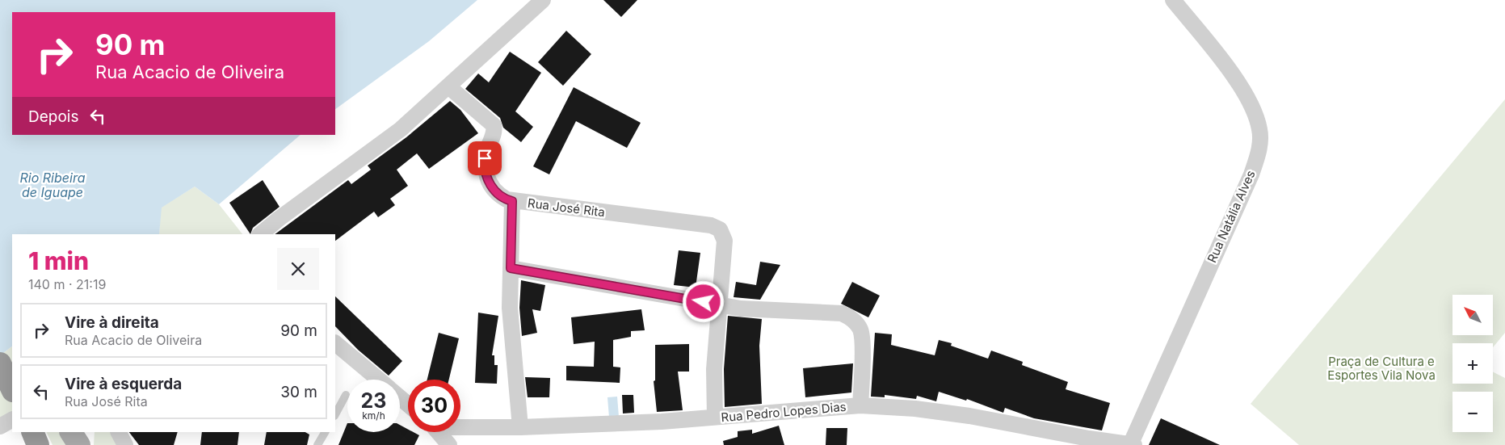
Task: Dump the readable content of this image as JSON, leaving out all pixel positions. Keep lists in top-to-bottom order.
{
  "streets": {
    "street": ["Rua José Rita", "Rua Natália Alves", "Rua Pedro Lopes Dias"]
  },
  "crossings": [
    ["Rua Natália Alves", "Rua Pedro Lopes Dias"]
  ],
  "water": ["Rio Ribeira de Iguape"],
  "parks": ["Praça de Cultura e Esportes Vila Nova"],
  "north": "top left",
  "page": {
    "turn": ["90 m", "Rua Acacio de Oliveira"],
    "then": "Depois",
    "heading": ["1 min", "140 m · 21:19"],
    "map_buttons": ["+", "−"],
    "list": [
      {
        "name": "Vire à direita",
        "note": "Rua Acacio de Oliveira",
        "value": "90 m"
      },
      {
        "name": "Vire à esquerda",
        "note": "Rua José Rita",
        "value": "30 m"
      }
    ],
    "speed": "23 km/h",
    "limit": "30"
  }
}
